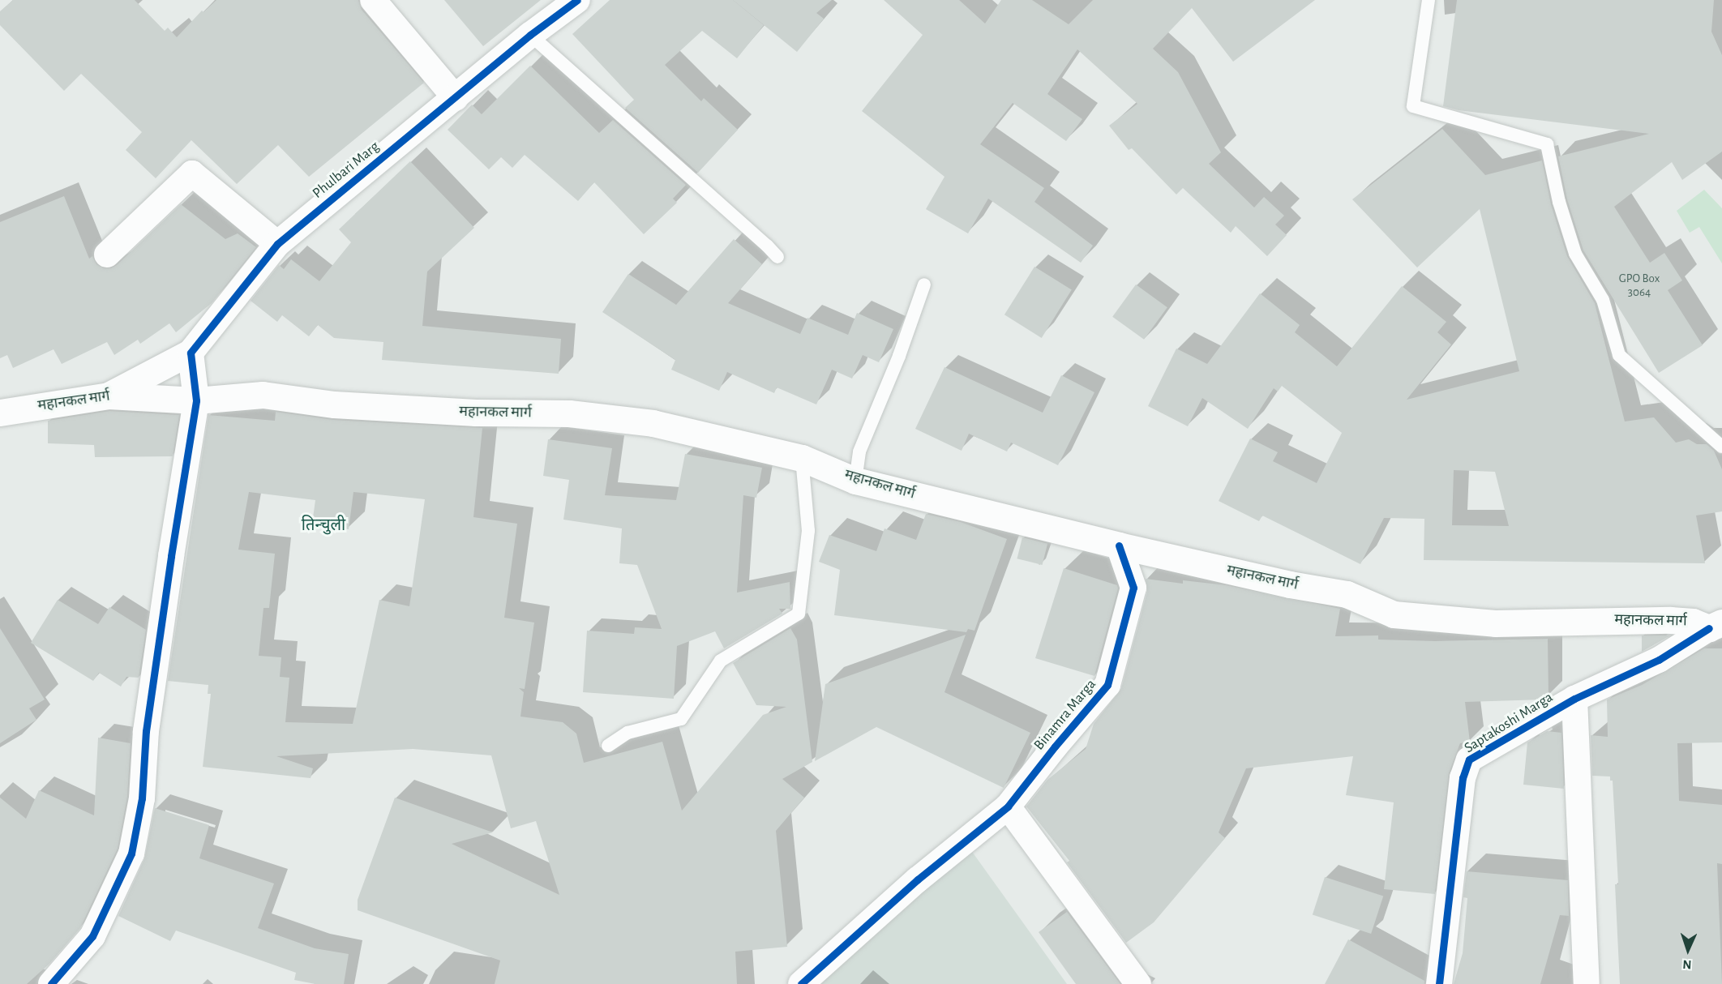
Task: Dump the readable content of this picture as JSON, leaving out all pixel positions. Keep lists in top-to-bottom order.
{
  "streets": {
    "main road": ["महानकल मार्ग"],
    "street": ["Phulbari Marg", "Binamra Marga", "Saptakoshi Marga"]
  },
  "crossings": [
    ["महानकल मार्ग", "Binamra Marga"],
    ["महानकल मार्ग", "Saptakoshi Marga"]
  ],
  "districts": ["तिन्चुली"],
  "house_numbers": ["GPO Box 3064"],
  "north": "bottom"
}
